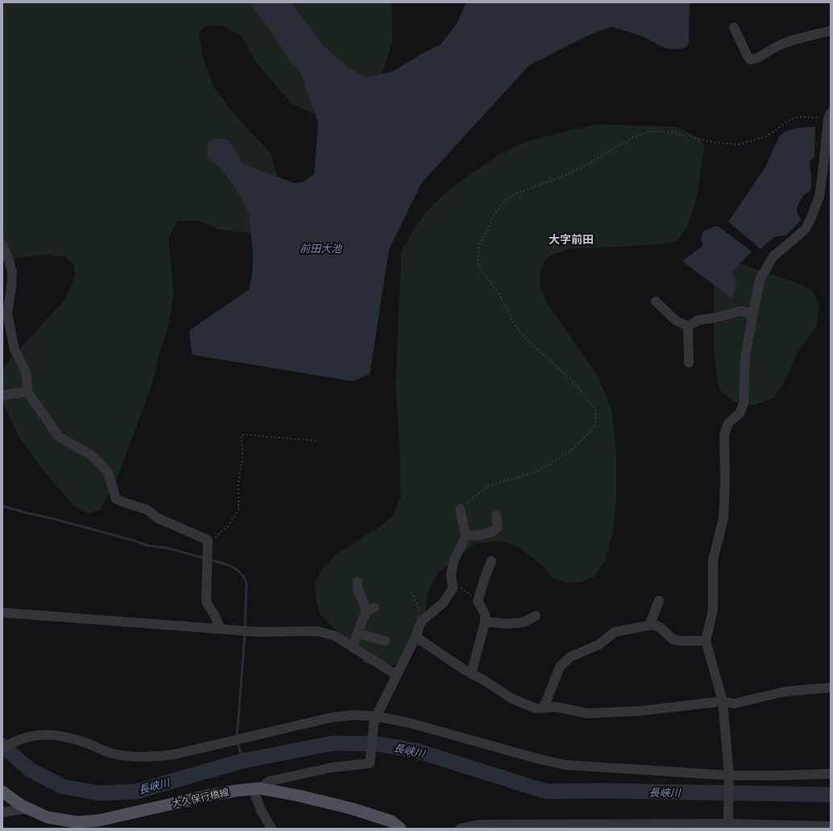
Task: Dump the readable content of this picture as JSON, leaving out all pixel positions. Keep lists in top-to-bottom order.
{
  "streets": {
    "main road": ["大久保行橋線"]
  },
  "districts": ["大字前田"],
  "water": ["前田大池", "長峡川"]
}
